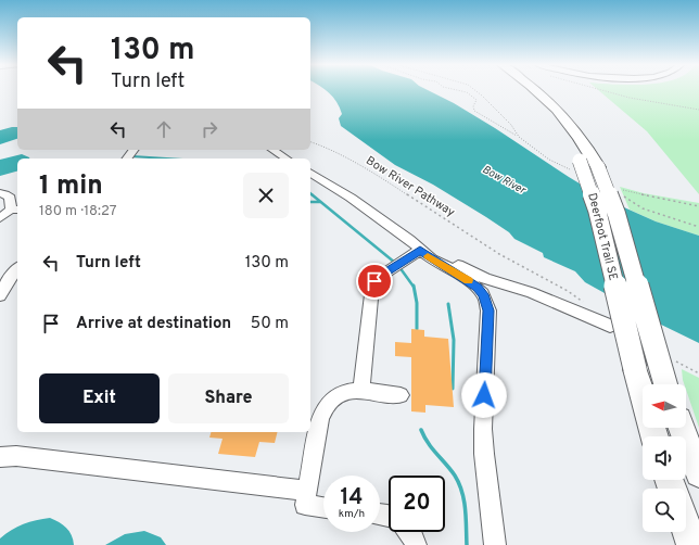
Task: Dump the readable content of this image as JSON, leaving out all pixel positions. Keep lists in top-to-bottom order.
{
  "streets": {
    "highway": ["Deerfoot Trail SE"],
    "path": ["Bow River Pathway"]
  },
  "water": ["Bow River"],
  "north": "left",
  "page": {
    "turn": ["130 m", "Turn left"],
    "heading": ["1 min", "180 m · 18:27"],
    "list": [
      {
        "name": "Turn left",
        "value": "130 m"
      },
      {
        "name": "Arrive at destination",
        "value": "50 m"
      }
    ],
    "buttons": ["Exit", "Share"],
    "speed": "14 km/h",
    "limit": "20"
  }
}
